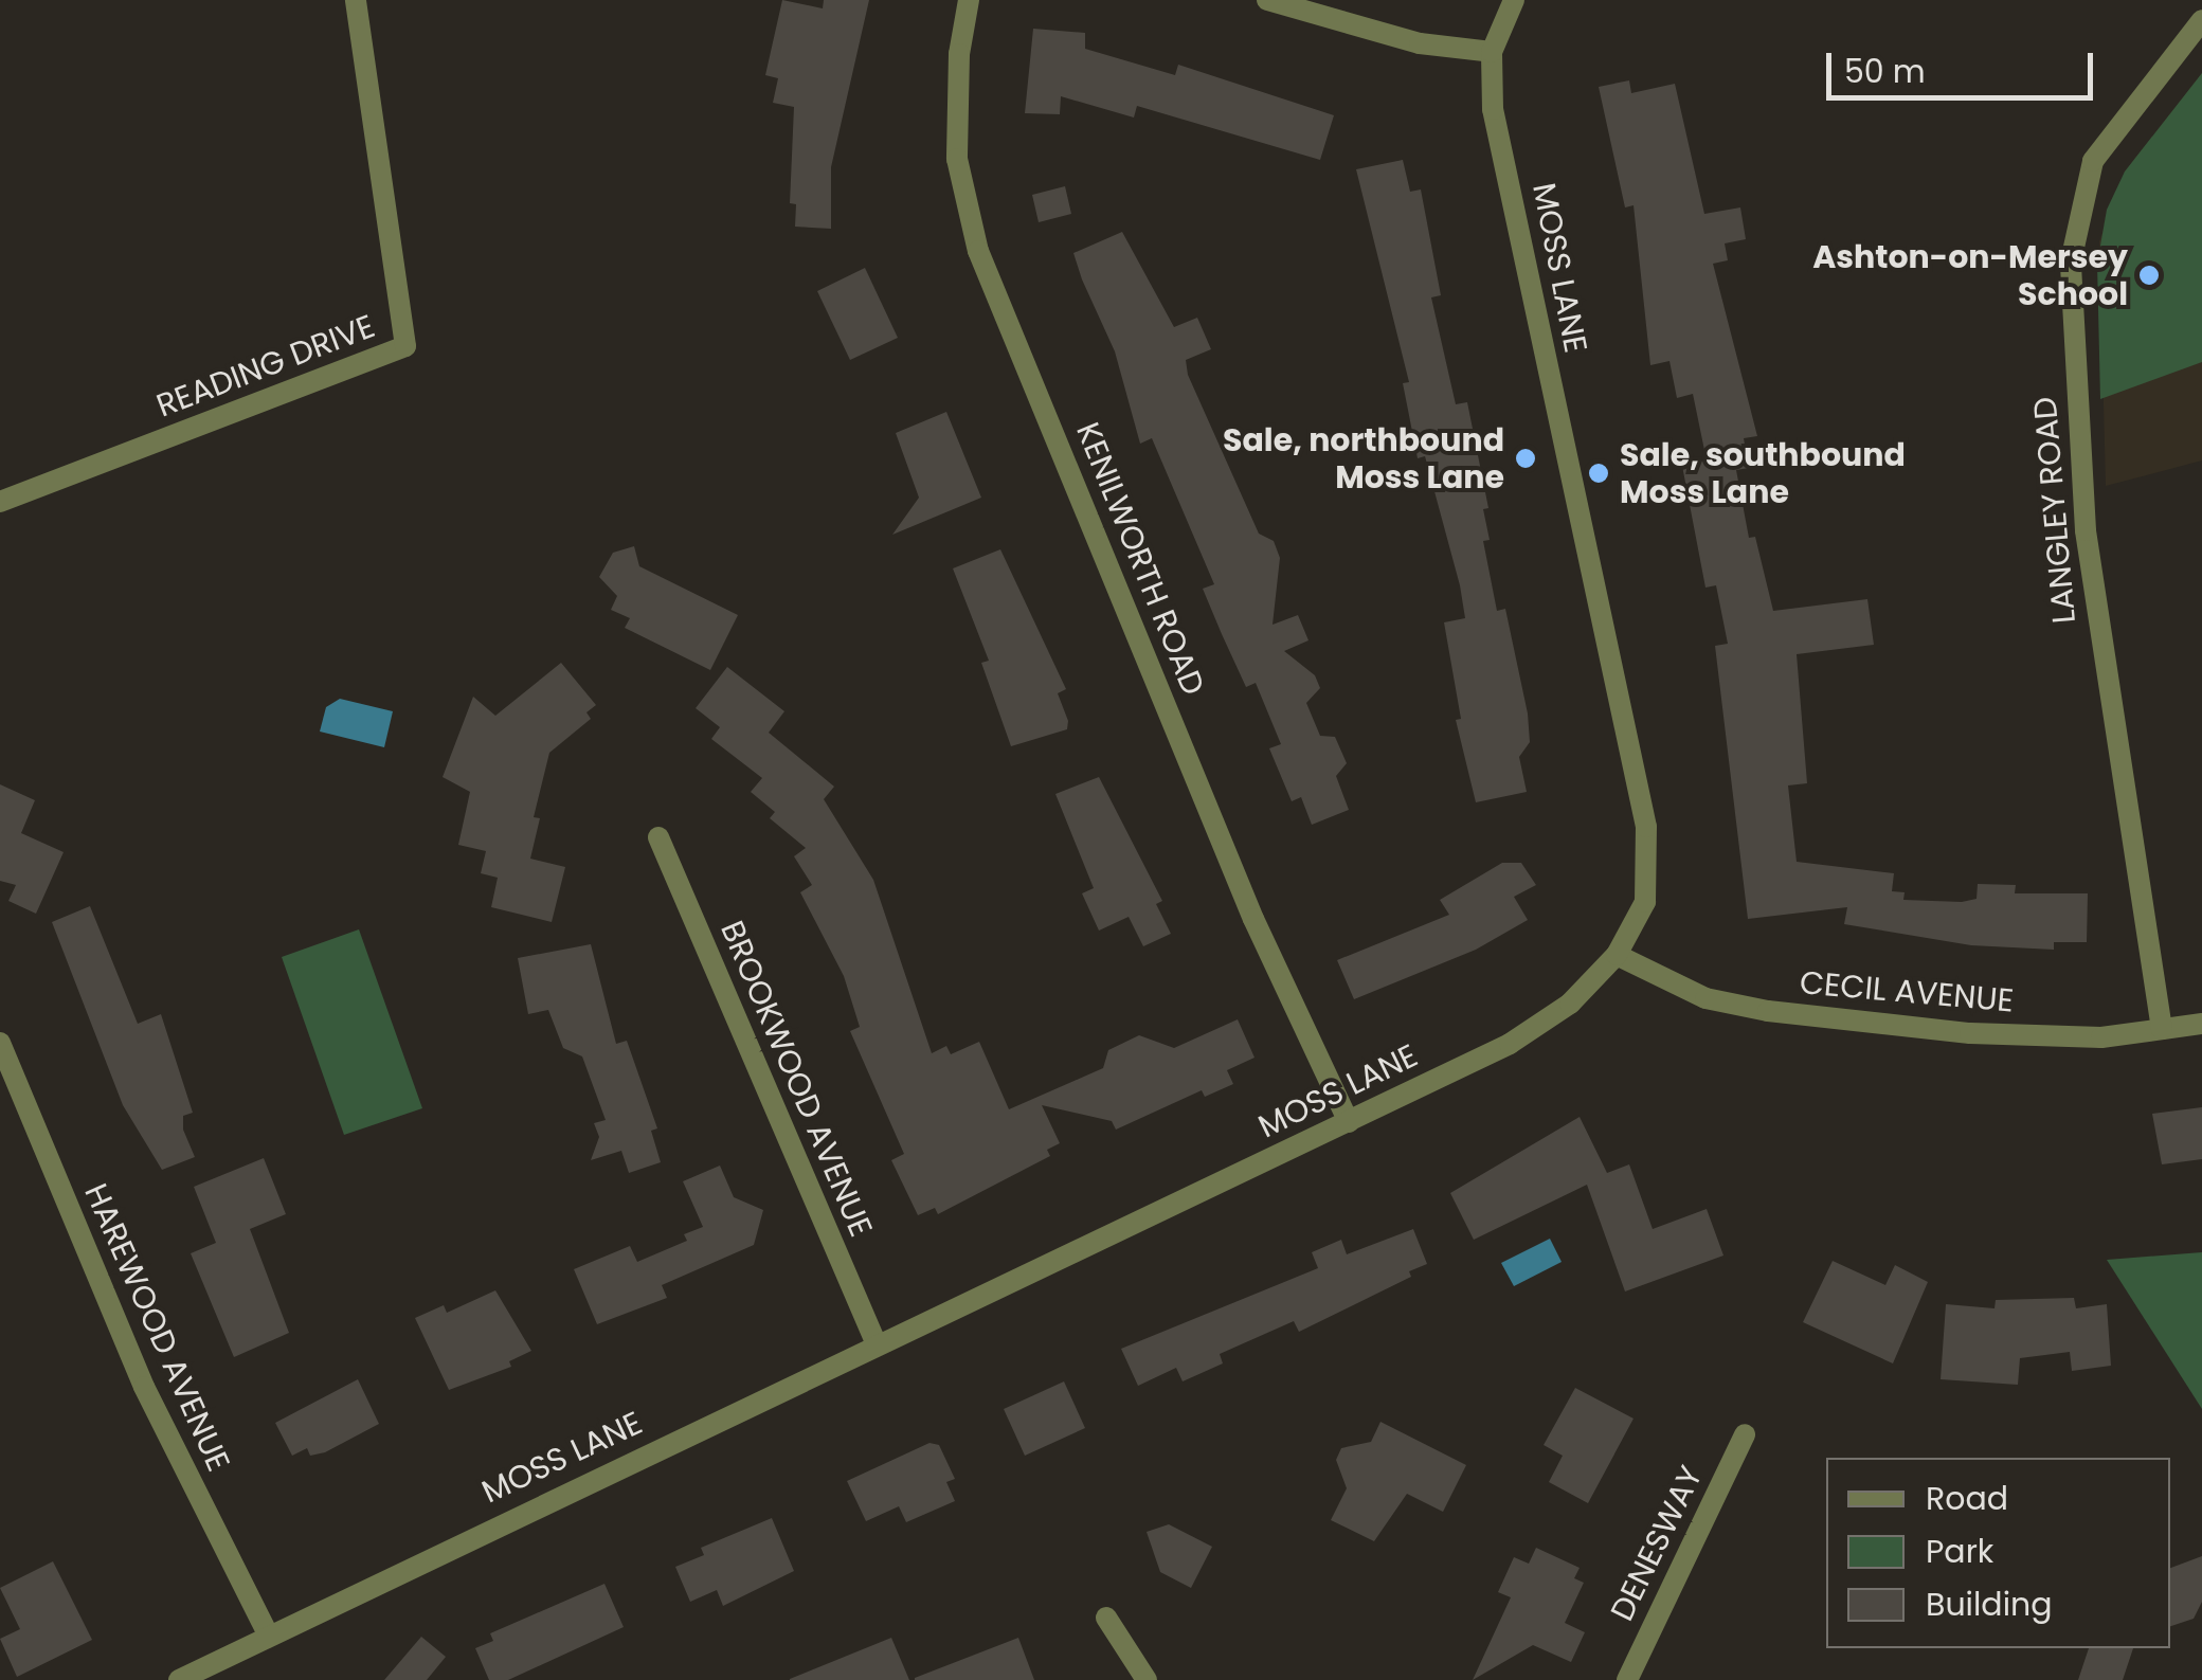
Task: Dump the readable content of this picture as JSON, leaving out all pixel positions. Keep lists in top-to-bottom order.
{
  "streets": {
    "street": [
      "MOSS LANE",
      "READING DRIVE",
      "LANGLEY ROAD",
      "KENILWORTH ROAD",
      "CECIL AVENUE",
      "BROOKWOOD AVENUE",
      "HAREWOOD AVENUE",
      "DENESWAY"
    ]
  },
  "crossings": [
    ["MOSS LANE", "KENILWORTH ROAD"],
    ["MOSS LANE", "CECIL AVENUE"],
    ["MOSS LANE", "BROOKWOOD AVENUE"],
    ["MOSS LANE", "HAREWOOD AVENUE"],
    ["LANGLEY ROAD", "CECIL AVENUE"]
  ],
  "places": ["Ashton-on-Mersey School", "Sale, northbound Moss Lane", "Sale, southbound Moss Lane"],
  "legend": ["Road", "Park", "Building"],
  "scale_bar": "50 m"
}
